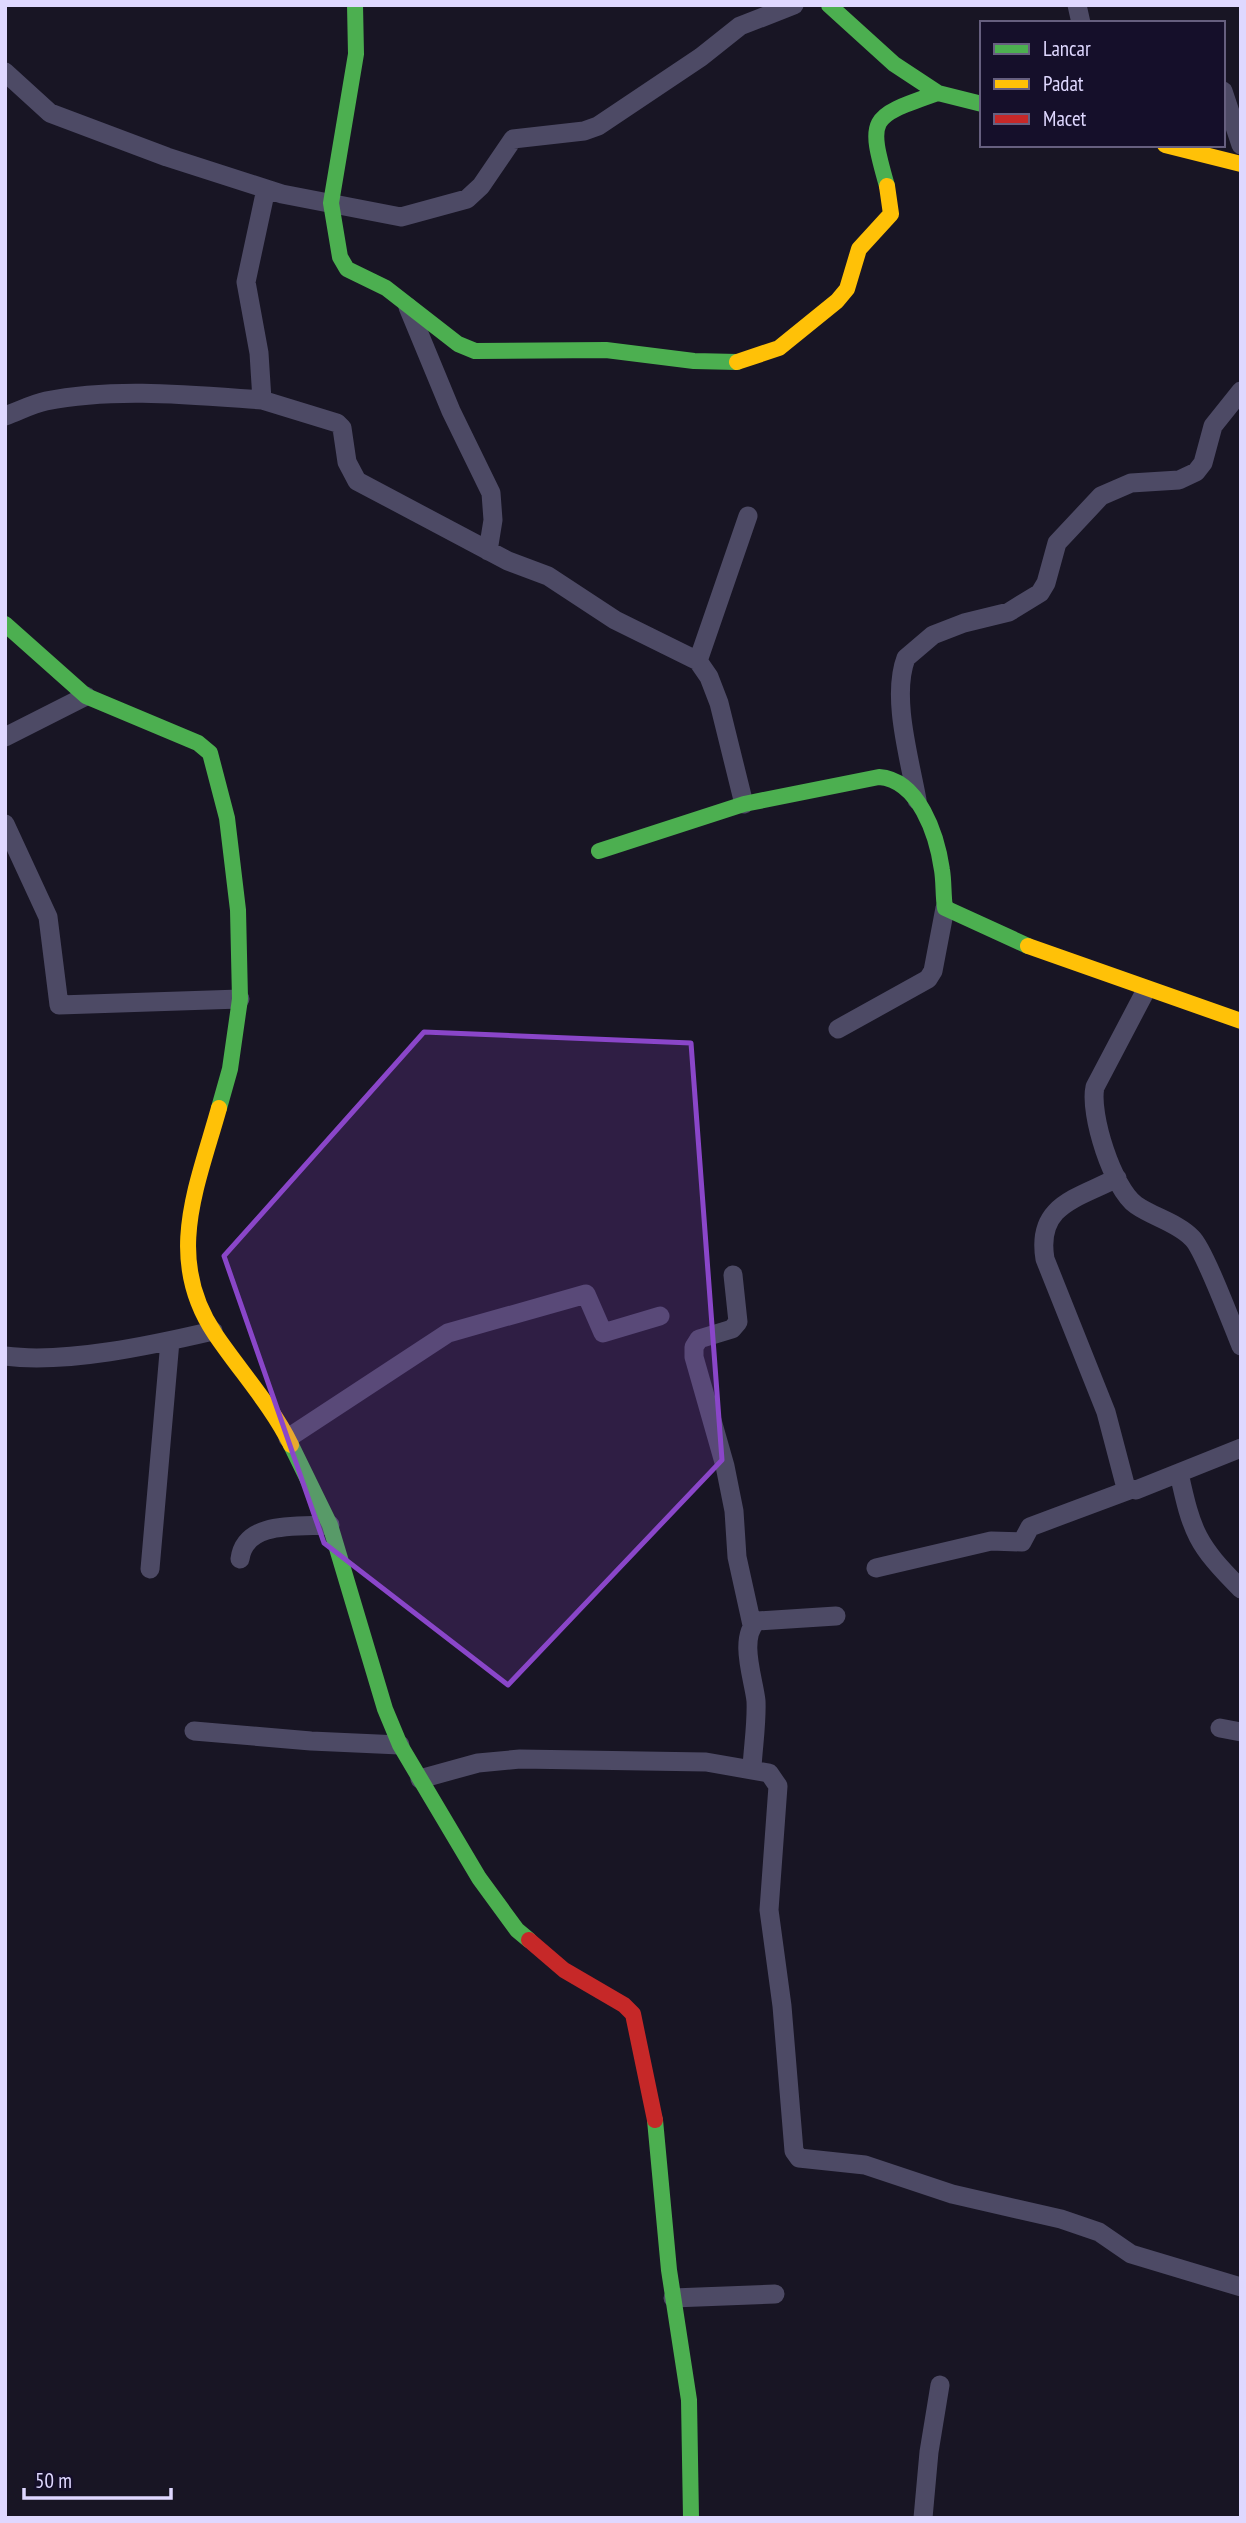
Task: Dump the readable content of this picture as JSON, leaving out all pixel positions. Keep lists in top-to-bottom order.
{
  "legend": ["Lancar", "Padat", "Macet"],
  "scale_bar": "50 m"
}
